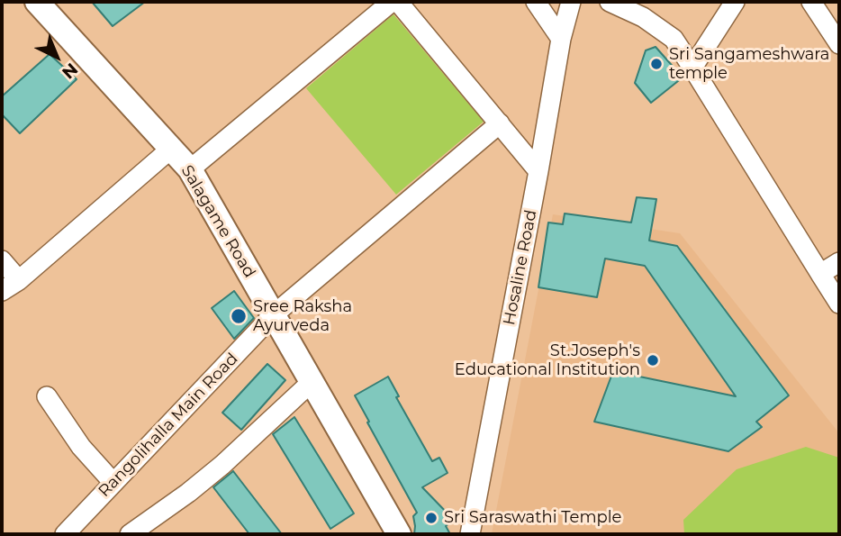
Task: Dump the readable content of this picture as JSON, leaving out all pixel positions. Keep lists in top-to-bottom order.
{
  "streets": {
    "main road": ["Salagame Road"],
    "street": ["Hosaline Road", "Rangolihalla Main Road"]
  },
  "crossings": [
    ["Salagame Road", "Rangolihalla Main Road"]
  ],
  "places": [
    "Sri Sangameshwara temple",
    "Sree Raksha Ayurveda",
    "St.Joseph's Educational Institution",
    "Sri Saraswathi Temple"
  ],
  "north": "bottom right"
}
